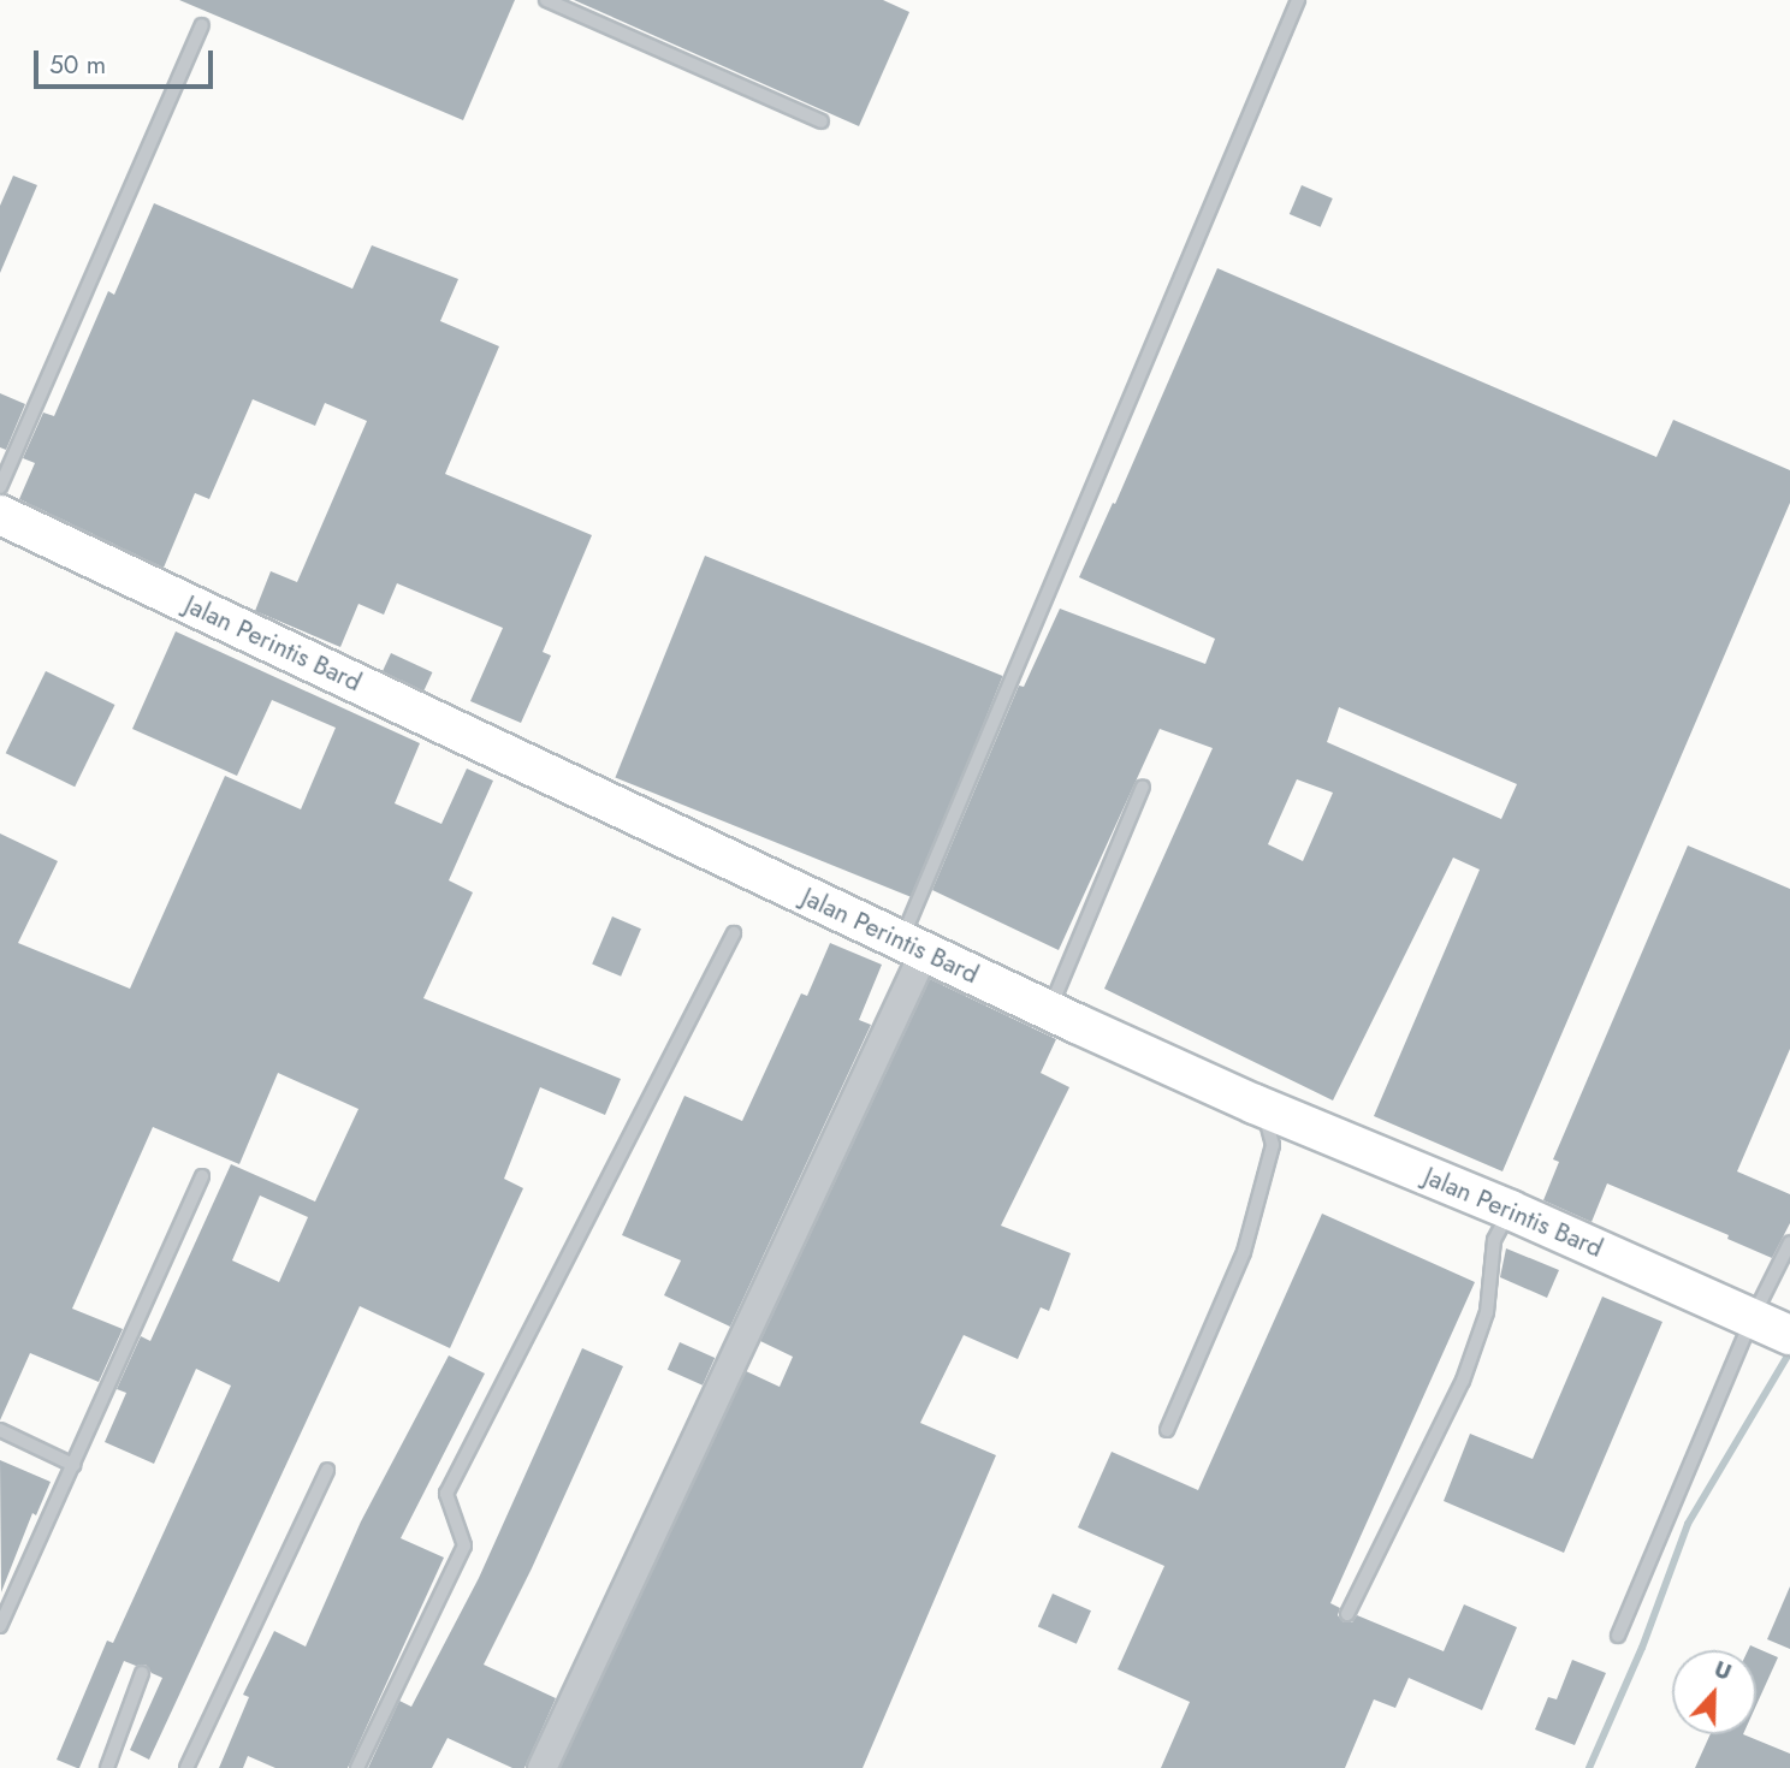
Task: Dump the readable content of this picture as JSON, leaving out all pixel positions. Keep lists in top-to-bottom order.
{
  "streets": {
    "street": ["Jalan Perintis Bard"]
  },
  "scale_bar": "50 m",
  "north": "top"
}
